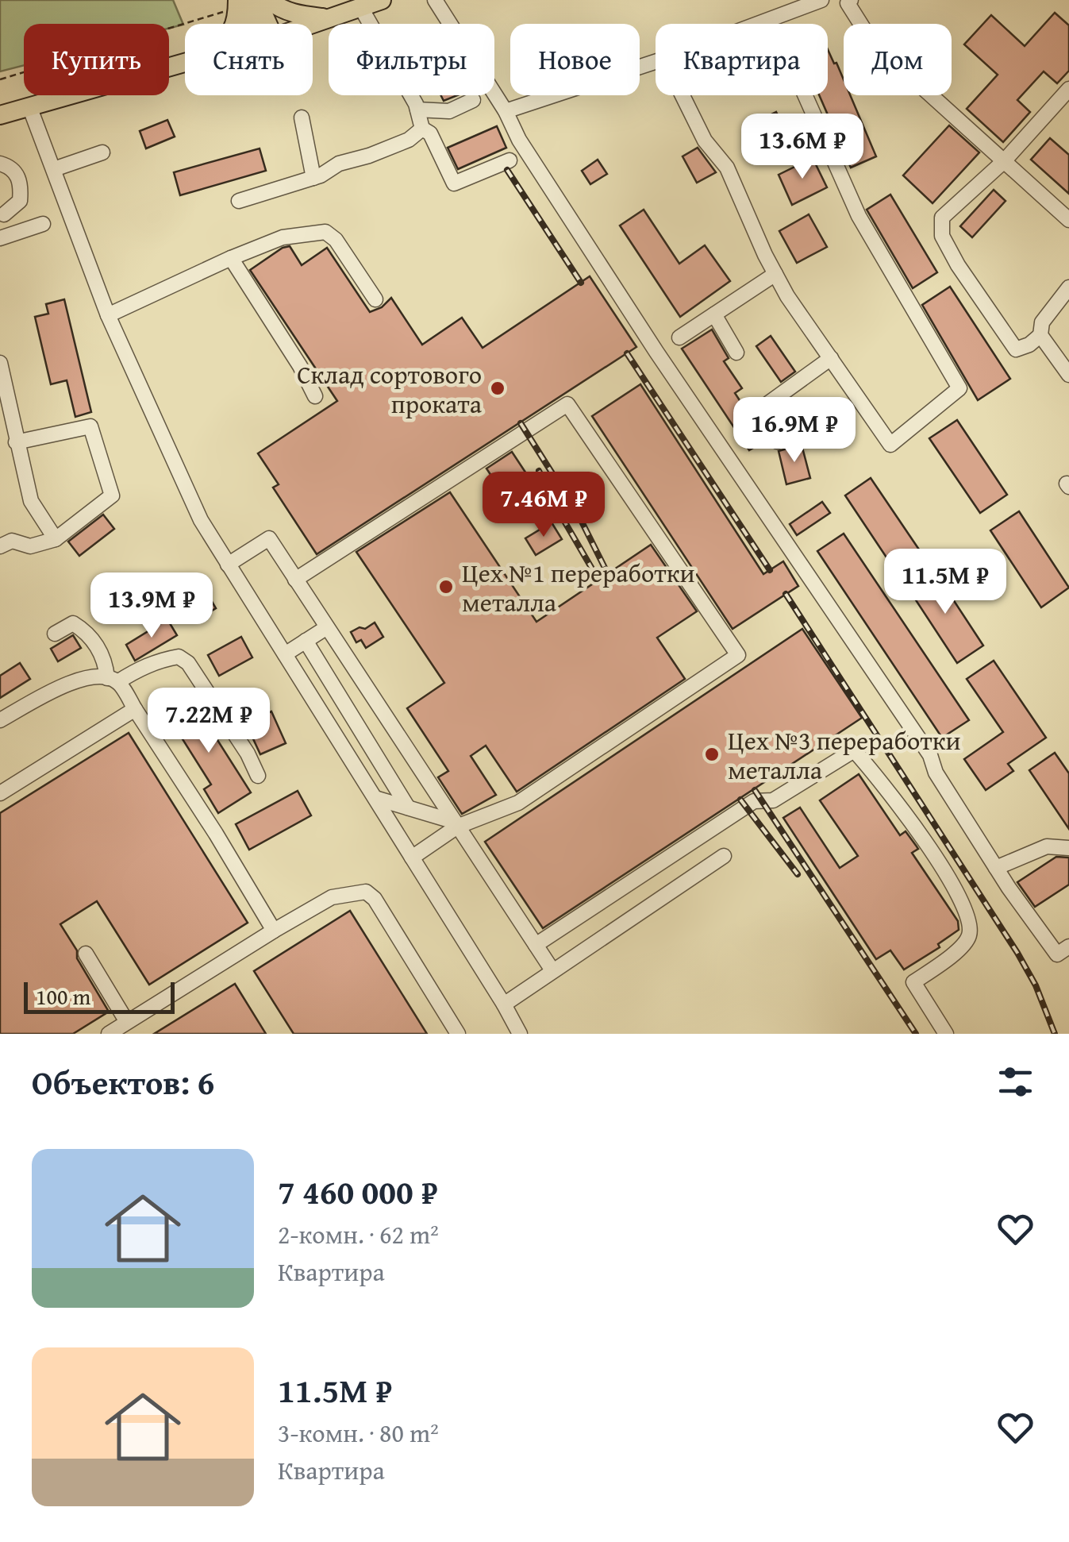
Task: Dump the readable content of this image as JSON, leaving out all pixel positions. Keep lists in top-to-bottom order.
{
  "places": ["Склад сортового проката", "Цех №1 переработки металла", "Цех №3 переработки металла"],
  "scale_bar": "100 m",
  "page": {
    "chip": [
      "Купить",
      "Снять",
      "Фильтры",
      "Новое",
      "Квартира",
      "Дом"
    ],
    "price": [
      "13.6M ₽",
      "16.9M ₽",
      "7.46M ₽",
      "11.5M ₽",
      "13.9M ₽",
      "7.22M ₽"
    ],
    "scale": "100 m",
    "heading": "Объектов: 6",
    "list": [
      {
        "name": "7 460 000 ₽",
        "note": "2-комн. · 62 m² · Квартира"
      },
      {
        "name": "11.5M ₽",
        "note": "3-комн. · 80 m² · Квартира"
      }
    ]
  }
}
